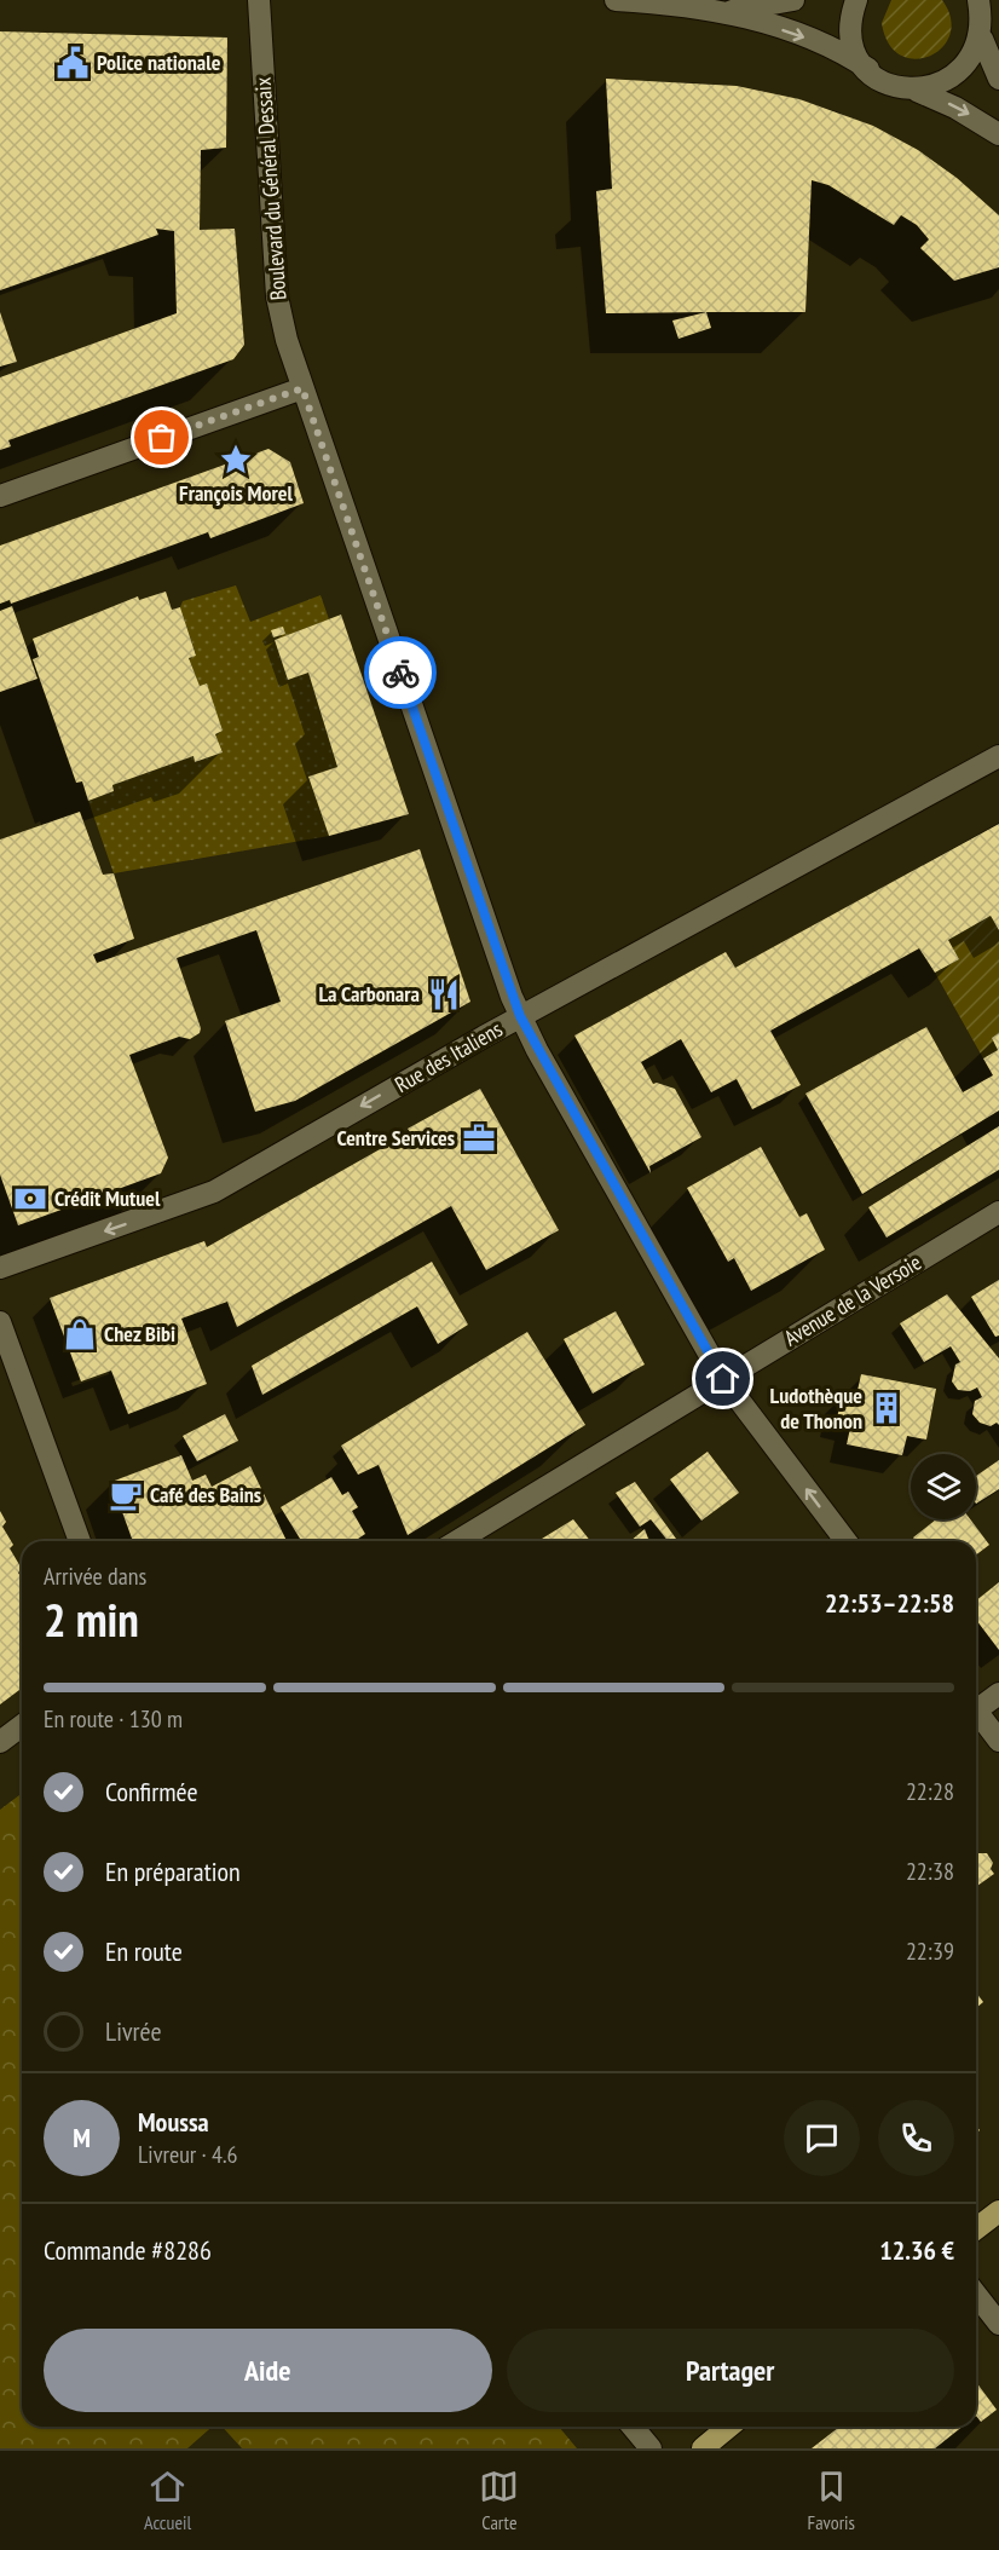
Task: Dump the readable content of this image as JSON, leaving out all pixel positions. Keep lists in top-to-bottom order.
{
  "streets": {
    "street": ["Boulevard du Général Dessaix", "Rue des Italiens", "Avenue de la Versoie"]
  },
  "crossings": [
    ["Boulevard du Général Dessaix", "Rue des Italiens"],
    ["Boulevard du Général Dessaix", "Avenue de la Versoie"]
  ],
  "one_way": ["Rue des Italiens"],
  "places": {
    "public building": ["Police nationale"],
    "place": ["François Morel"],
    "restaurant": ["La Carbonara"],
    "office": ["Centre Services"],
    "bank": ["Crédit Mutuel"],
    "shop": ["Chez Bibi"],
    "building": ["Ludothèque de Thonon"],
    "cafe": ["Café des Bains"]
  },
  "page": {
    "heading": ["2 min", "Arrivée dans", "22:53–22:58"],
    "panel": [
      "Moussa",
      "Livreur · 4.6",
      "Commande #8286",
      "12.36 €"
    ],
    "bar": "En route · 130 m",
    "list": [
      ["Confirmée", "22:28"],
      ["En préparation", "22:38"],
      ["En route", "22:39"],
      "Livrée"
    ],
    "round": "M",
    "buttons": ["Aide", "Partager"],
    "tabs": ["Accueil", "Carte", "Favoris"]
  }
}
